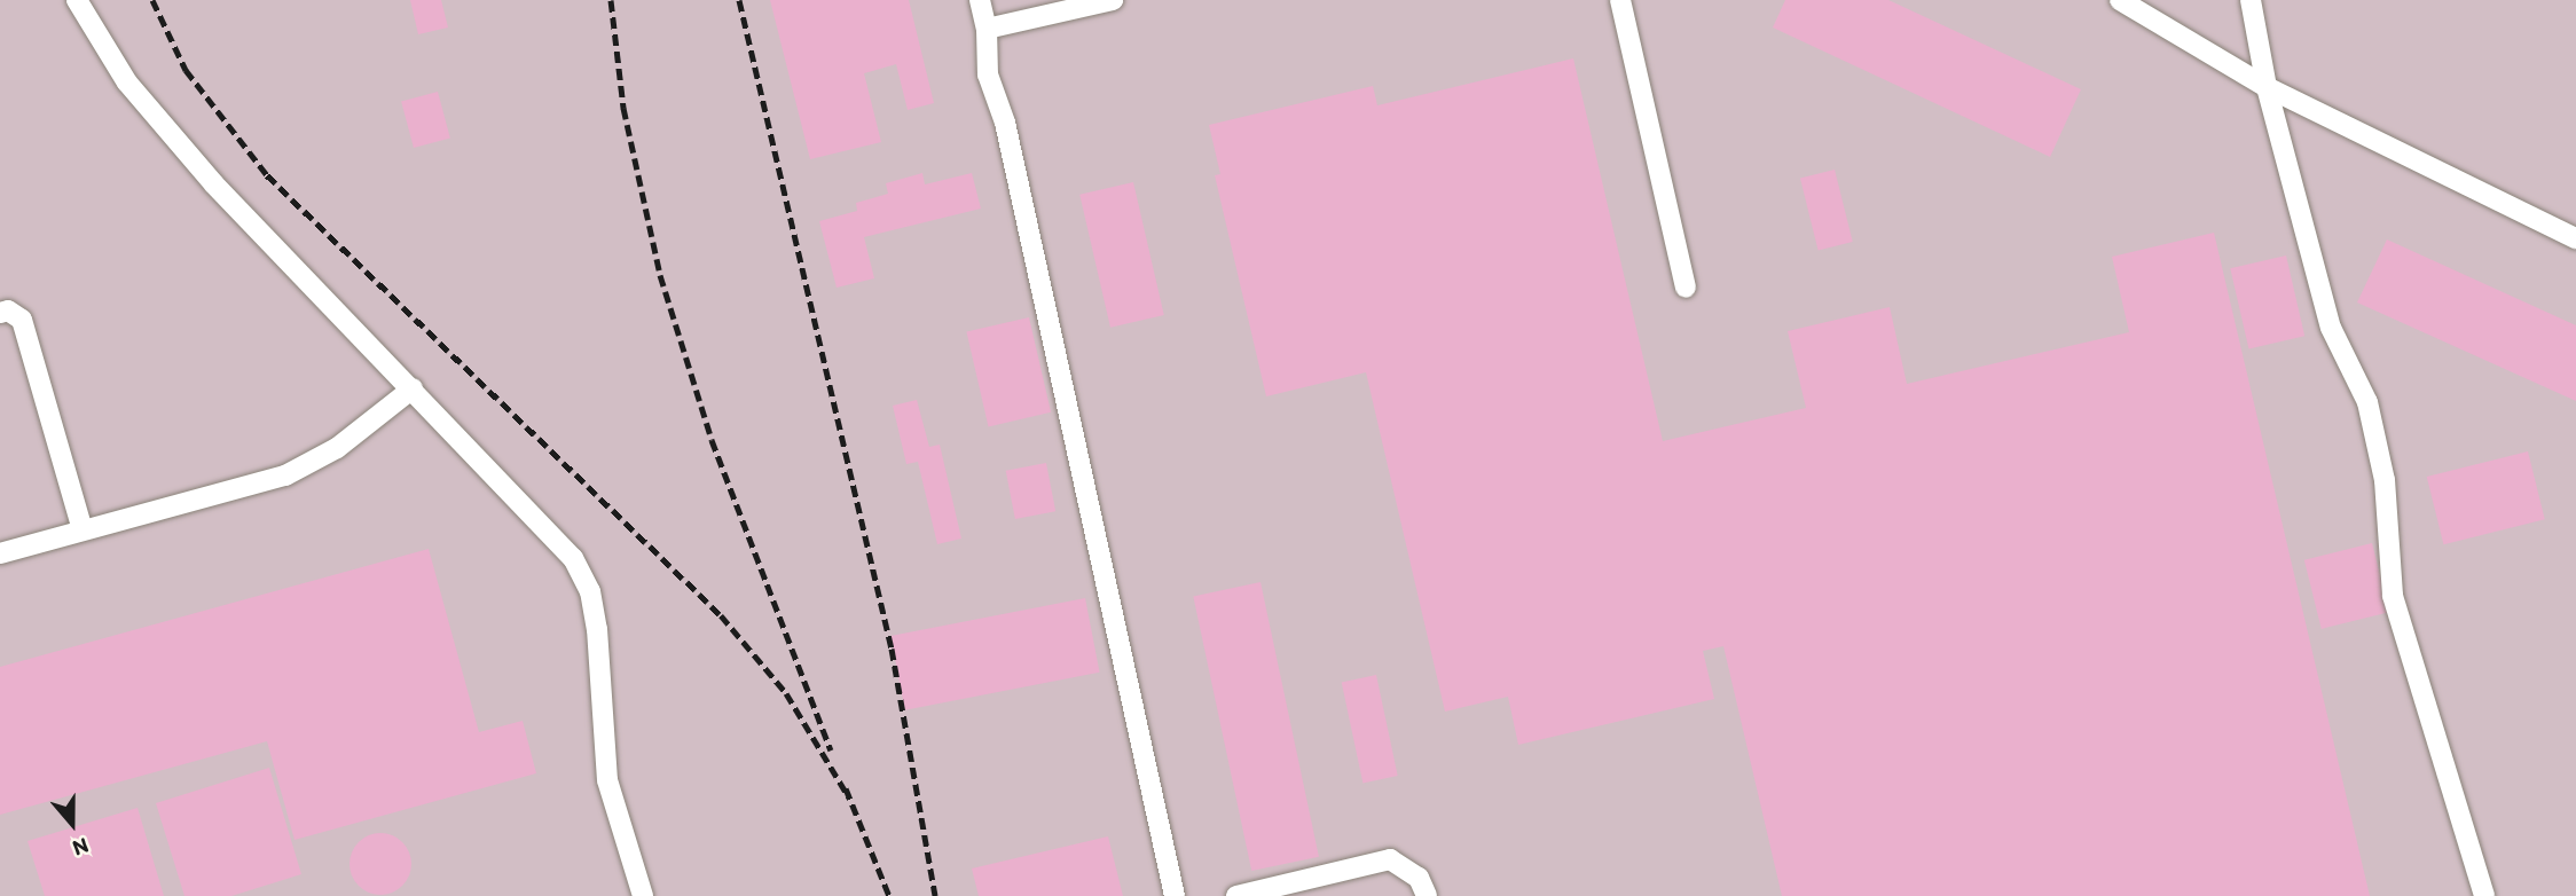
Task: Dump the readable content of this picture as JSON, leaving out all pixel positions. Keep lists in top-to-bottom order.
{
  "north": "bottom"
}
